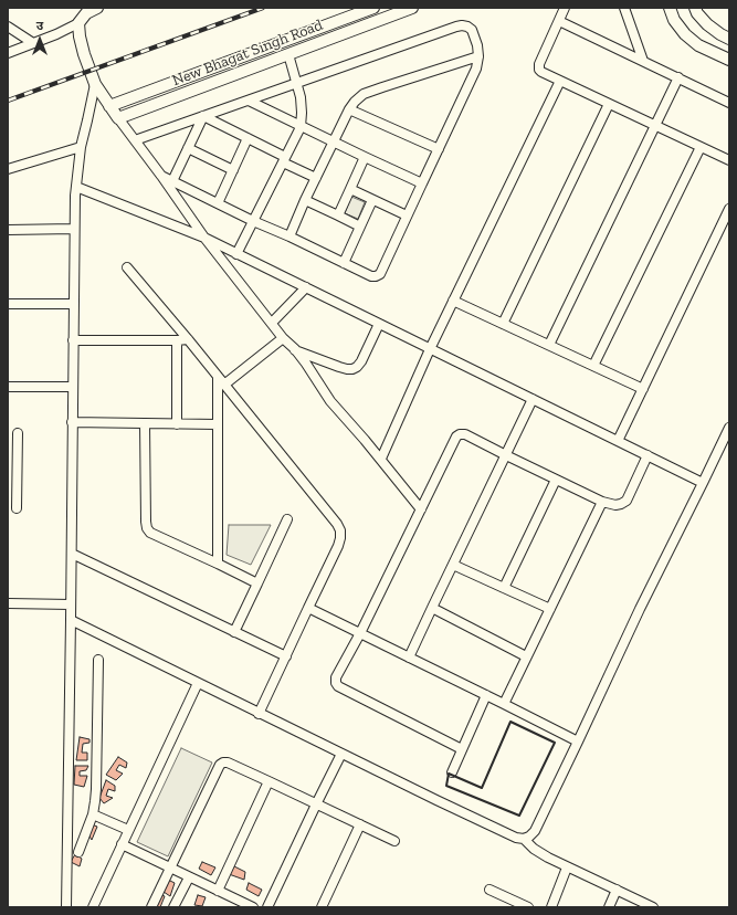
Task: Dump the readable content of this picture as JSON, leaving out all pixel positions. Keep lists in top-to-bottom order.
{
  "streets": {
    "street": ["New Bhagat Singh Road"]
  },
  "north": "top"
}
